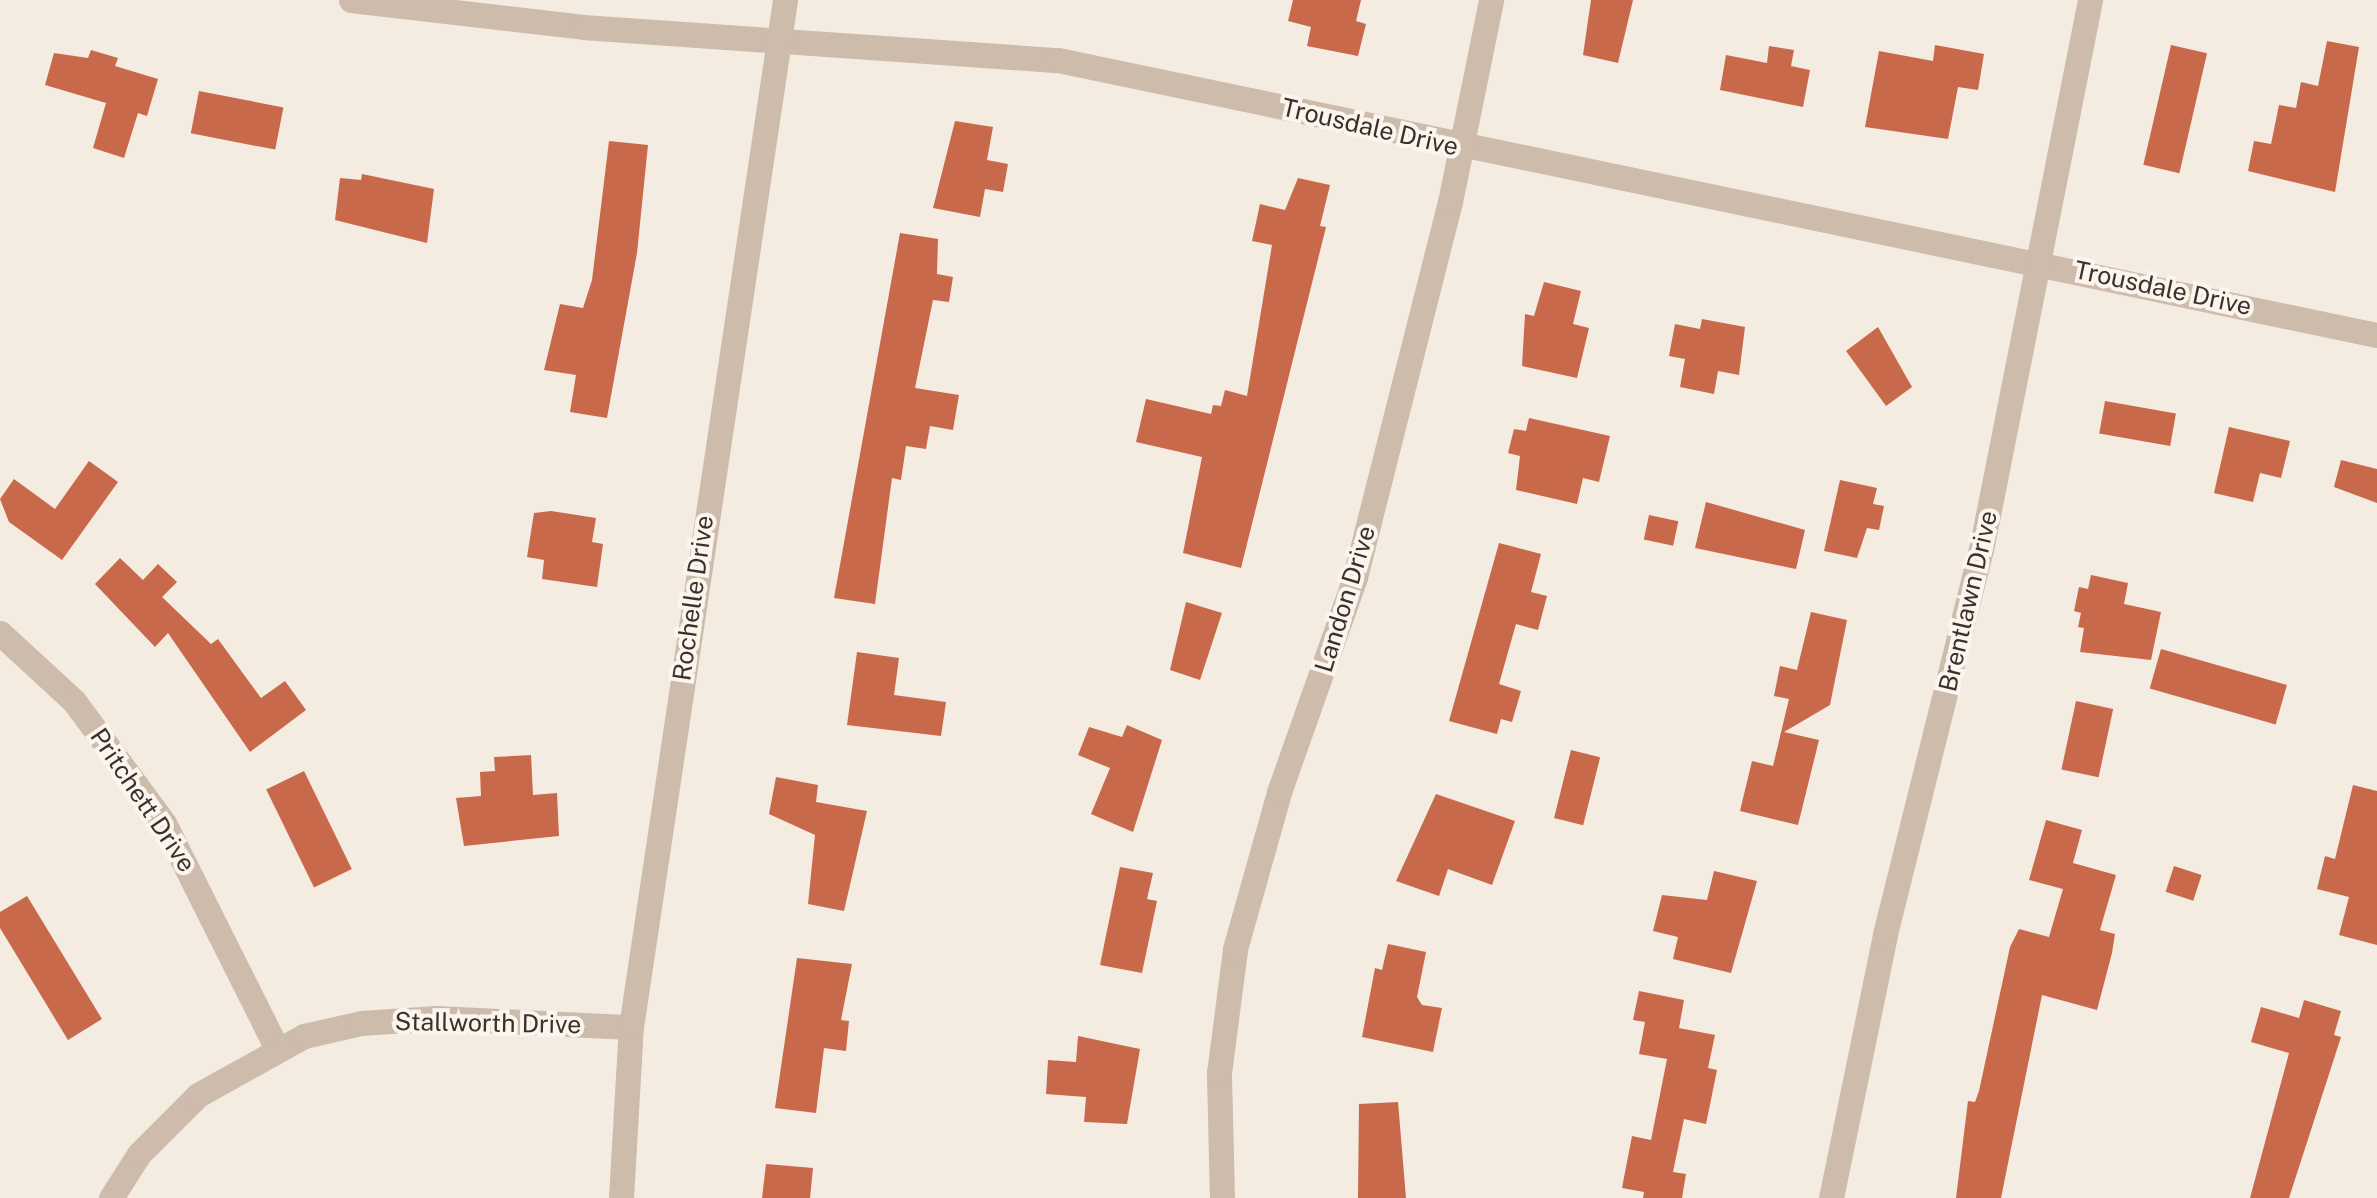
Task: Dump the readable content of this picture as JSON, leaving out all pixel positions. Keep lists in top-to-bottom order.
{
  "streets": {
    "street": [
      "Trousdale Drive",
      "Rochelle Drive",
      "Landon Drive",
      "Brentlawn Drive",
      "Pritchett Drive",
      "Stallworth Drive"
    ]
  },
  "crossings": [
    ["Trousdale Drive", "Rochelle Drive"],
    ["Trousdale Drive", "Landon Drive"],
    ["Trousdale Drive", "Brentlawn Drive"],
    ["Rochelle Drive", "Stallworth Drive"],
    ["Pritchett Drive", "Stallworth Drive"]
  ]
}
